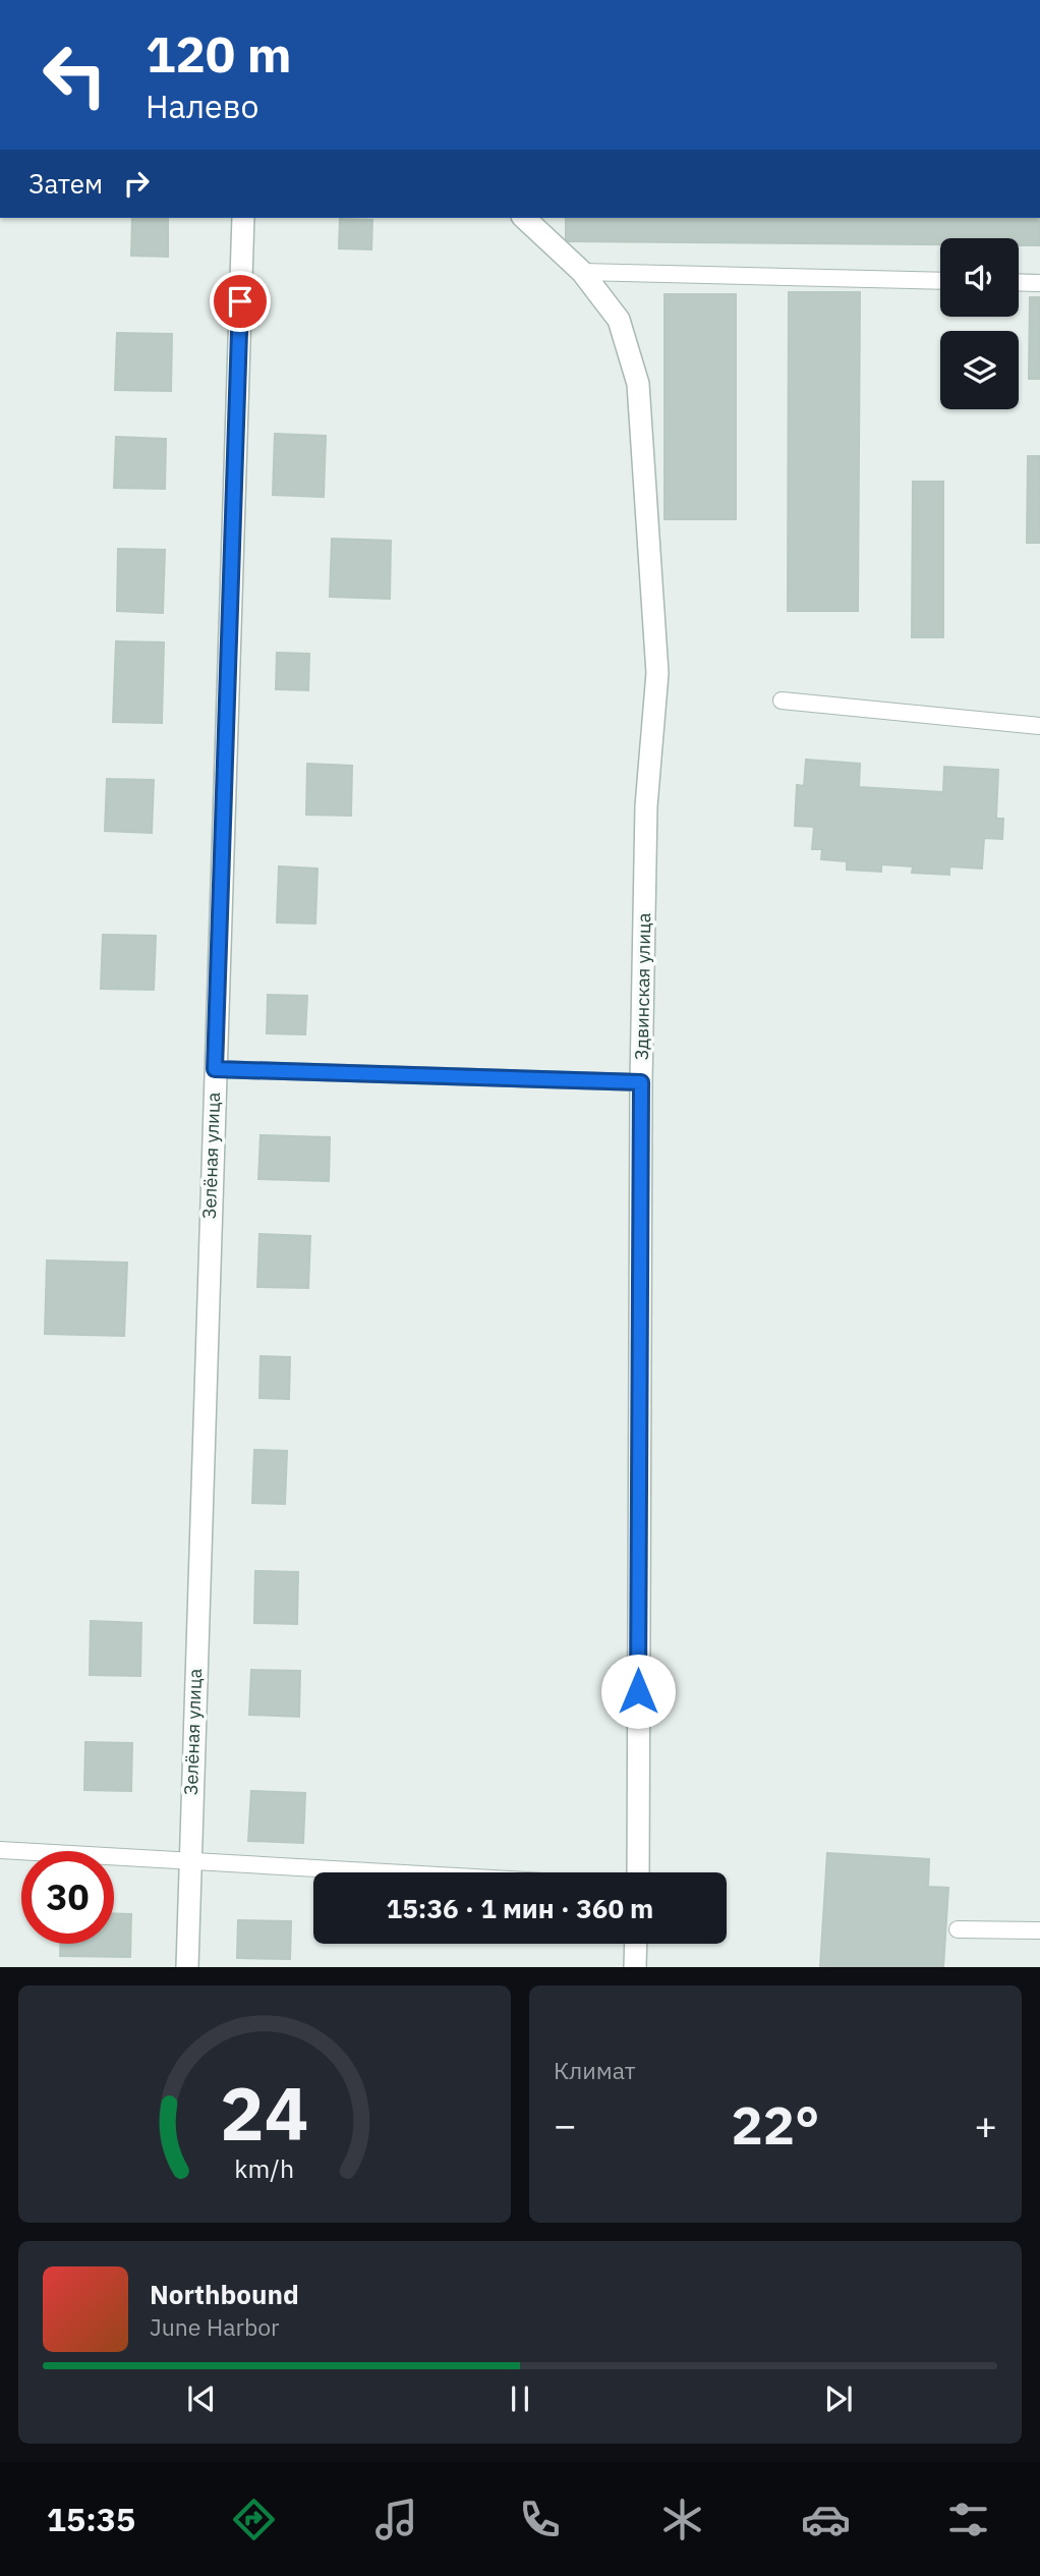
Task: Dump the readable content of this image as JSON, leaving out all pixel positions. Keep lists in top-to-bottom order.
{
  "streets": {
    "street": ["Здвинская улица", "Зелёная улица"]
  },
  "page": {
    "turn": ["120 m", "Налево"],
    "then": "Затем",
    "limit": "30",
    "trip": "15:36 · 1 мин · 360 m",
    "tile": "Климат",
    "heat": ["−", "22°", "+"],
    "song": ["Northbound", "June Harbor"],
    "tabs": "15:35",
    "gauge": ["24", "km/h"]
  }
}
